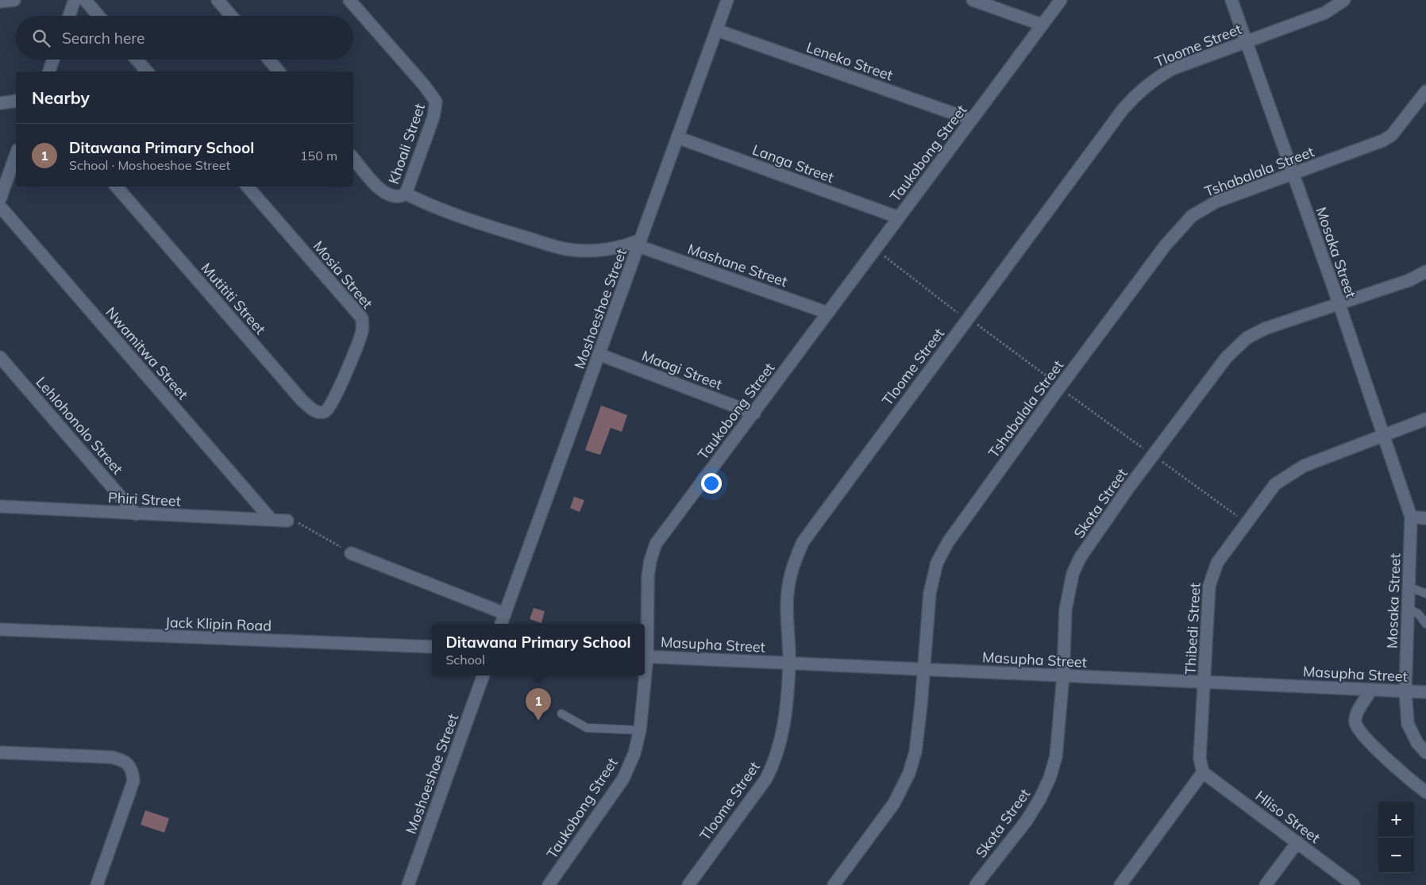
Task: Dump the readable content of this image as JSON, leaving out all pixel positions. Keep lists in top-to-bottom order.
{
  "streets": {
    "street": [
      "Tloome Street",
      "Leneko Street",
      "Khoali Street",
      "Taukobong Street",
      "Langa Street",
      "Tshabalala Street",
      "Mosaka Street",
      "Mashane Street",
      "Mosia Street",
      "Mutititi Street",
      "Moshoeshoe Street",
      "Nwamitwa Street",
      "Maagi Street",
      "Lehlohonolo Street",
      "Phiri Street",
      "Skota Street",
      "Jack Klipin Road",
      "Thibedi Street",
      "Masupha Street",
      "Hliso Street"
    ]
  },
  "crossings": [
    ["Tloome Street", "Mosaka Street"],
    ["Tloome Street", "Masupha Street"],
    ["Leneko Street", "Taukobong Street"],
    ["Leneko Street", "Moshoeshoe Street"],
    ["Taukobong Street", "Langa Street"],
    ["Taukobong Street", "Mashane Street"],
    ["Taukobong Street", "Maagi Street"],
    ["Taukobong Street", "Masupha Street"],
    ["Langa Street", "Moshoeshoe Street"],
    ["Tshabalala Street", "Mosaka Street"],
    ["Tshabalala Street", "Masupha Street"],
    ["Mosaka Street", "Skota Street"],
    ["Mosaka Street", "Thibedi Street"],
    ["Mosaka Street", "Masupha Street"],
    ["Mashane Street", "Moshoeshoe Street"],
    ["Mosia Street", "Mutititi Street"],
    ["Moshoeshoe Street", "Maagi Street"],
    ["Nwamitwa Street", "Phiri Street"],
    ["Lehlohonolo Street", "Phiri Street"],
    ["Skota Street", "Masupha Street"],
    ["Thibedi Street", "Masupha Street"],
    ["Thibedi Street", "Hliso Street"]
  ],
  "page": {
    "search": "Search here",
    "heading": "Nearby",
    "list": [
      {
        "mark": "1",
        "name": "Ditawana Primary School",
        "note": "School · Moshoeshoe Street",
        "value": "150 m"
      }
    ],
    "popup": ["Ditawana Primary School", "School"],
    "pins": "1",
    "map_buttons": ["+", "−"]
  }
}
